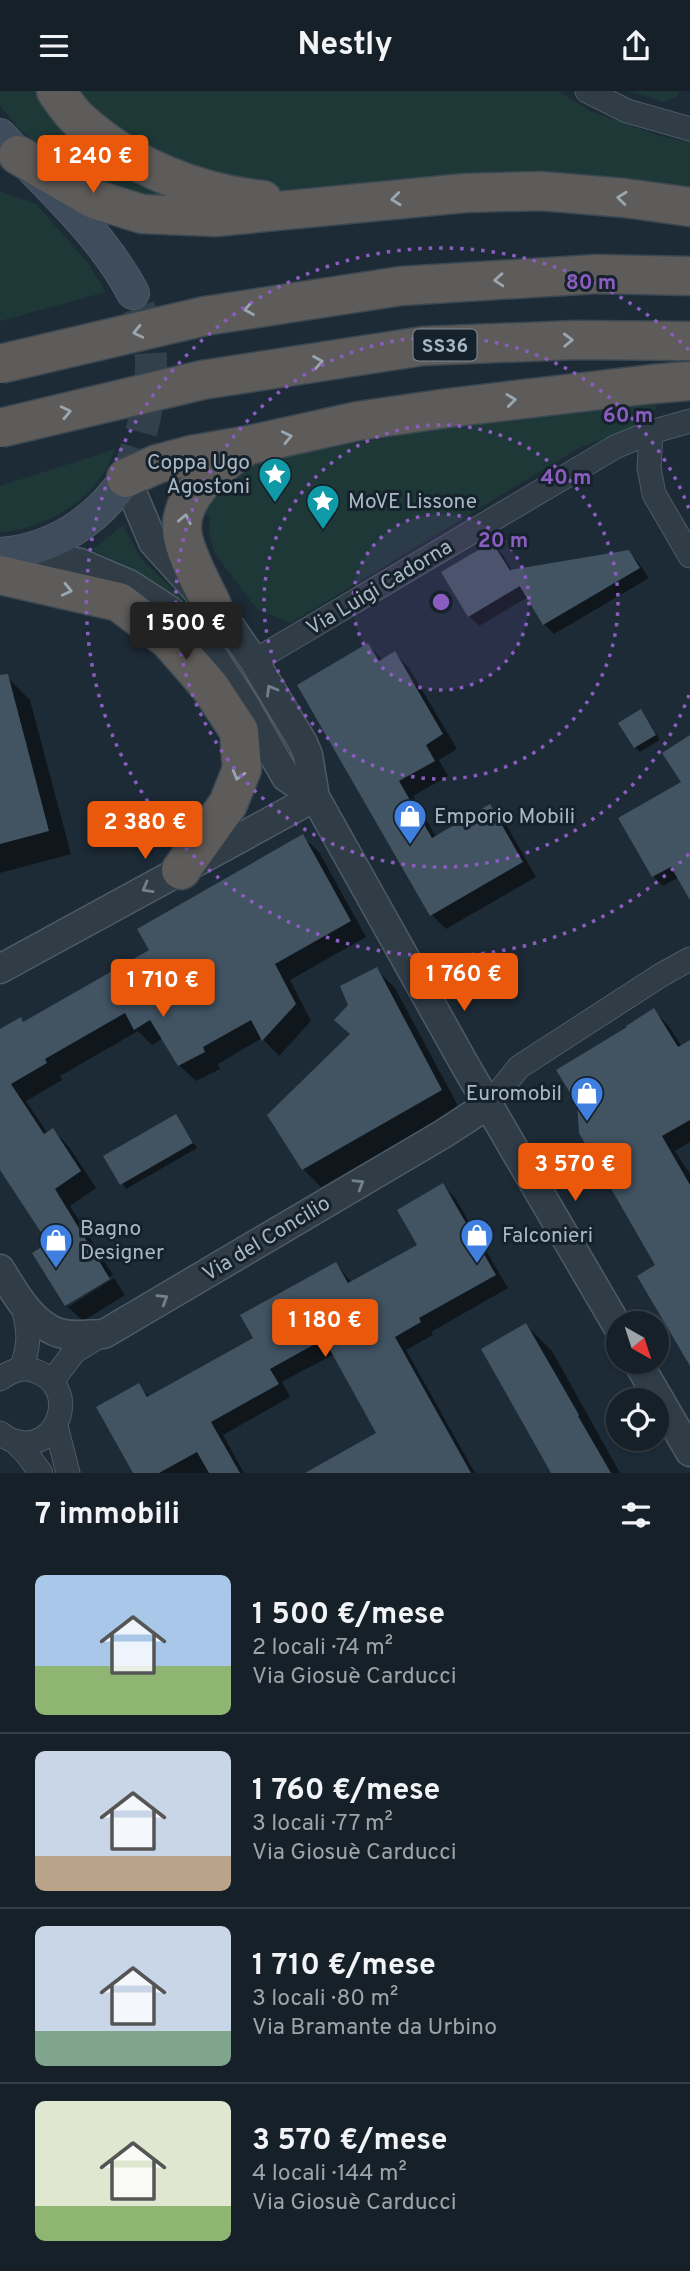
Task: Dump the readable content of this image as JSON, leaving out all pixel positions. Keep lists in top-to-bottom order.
{
  "streets": {
    "highway": ["SS36"],
    "street": ["Via Luigi Cadorna", "Via del Concilio"]
  },
  "one_way": ["Via del Concilio"],
  "places": {
    "place": ["Coppa Ugo Agostoni", "MoVE Lissone"],
    "shop": [
      "Emporio Mobili",
      "Euromobil",
      "Falconieri",
      "Bagno Designer"
    ]
  },
  "north": "bottom right",
  "page": {
    "header": "Nestly",
    "price": [
      "1 240 €",
      "1 500 €",
      "2 380 €",
      "1 760 €",
      "1 710 €",
      "3 570 €",
      "1 180 €"
    ],
    "heading": "7 immobili",
    "list": [
      {
        "name": "1 500 €/mese",
        "note": "2 locali · 74 m² · Via Giosuè Carducci"
      },
      {
        "name": "1 760 €/mese",
        "note": "3 locali · 77 m² · Via Giosuè Carducci"
      },
      {
        "name": "1 710 €/mese",
        "note": "3 locali · 80 m² · Via Bramante da Urbino"
      },
      {
        "name": "3 570 €/mese",
        "note": "4 locali · 144 m² · Via Giosuè Carducci"
      }
    ]
  },
  "rings": [
    "80 m",
    "60 m",
    "40 m",
    "20 m"
  ]
}
